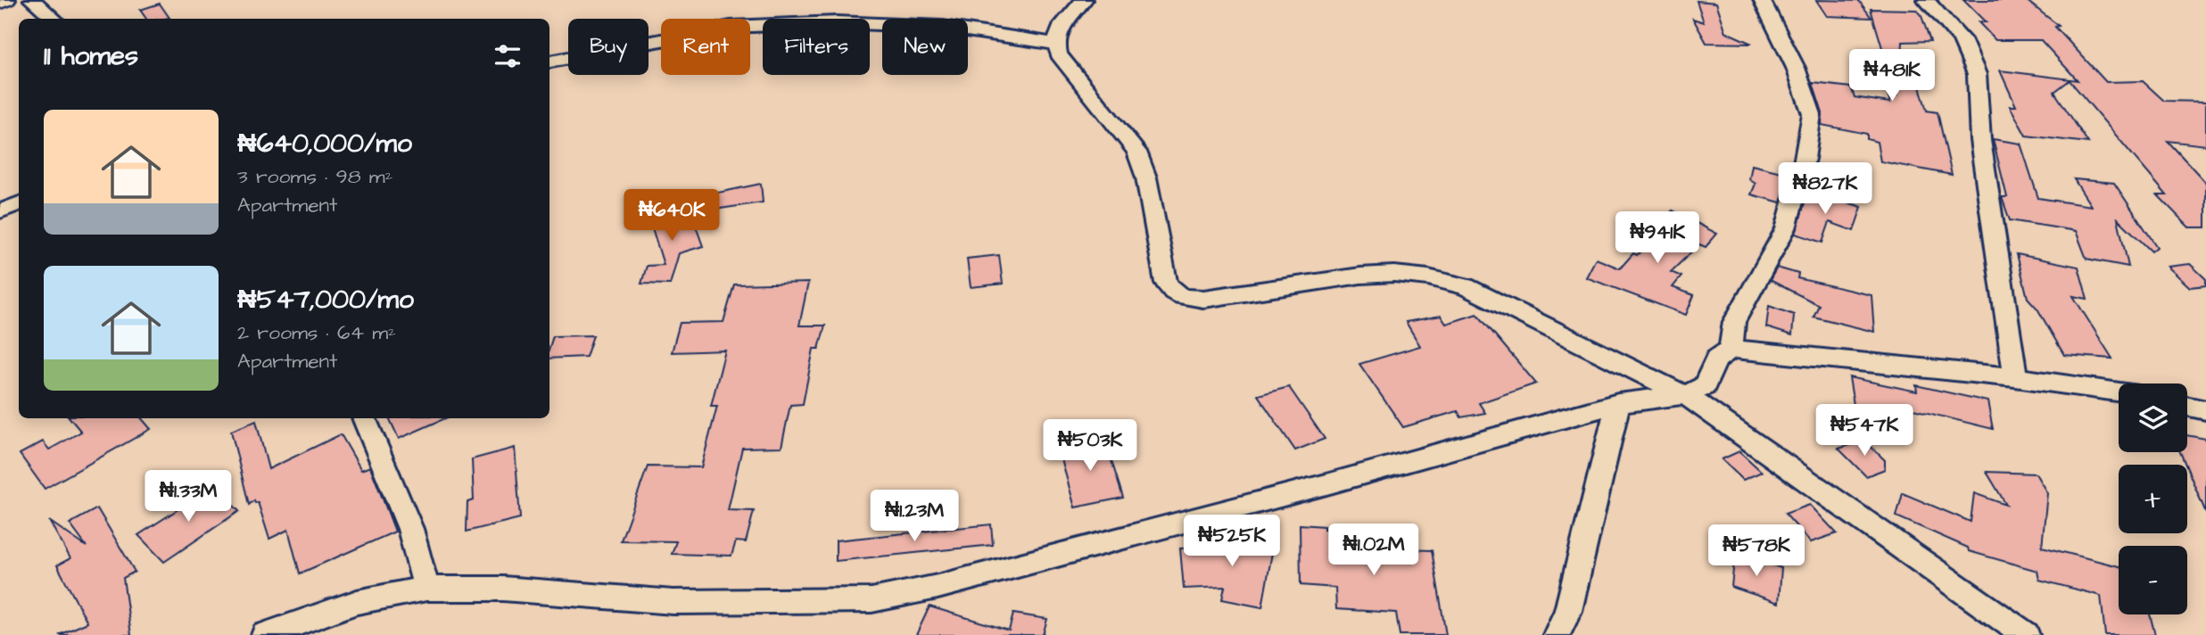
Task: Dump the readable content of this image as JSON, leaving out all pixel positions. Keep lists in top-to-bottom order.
{
  "page": {
    "chip": [
      "Buy",
      "Rent",
      "Filters",
      "New"
    ],
    "heading": "11 homes",
    "price": [
      "₦481K",
      "₦827K",
      "₦640K",
      "₦941K",
      "₦547K",
      "₦503K",
      "₦1.33M",
      "₦1.23M",
      "₦525K",
      "₦1.02M",
      "₦578K"
    ],
    "list": [
      {
        "name": "₦640,000/mo",
        "note": "3 rooms · 98 m² · Apartment"
      },
      {
        "name": "₦547,000/mo",
        "note": "2 rooms · 64 m² · Apartment"
      }
    ],
    "map_buttons": ["+", "−"]
  }
}
